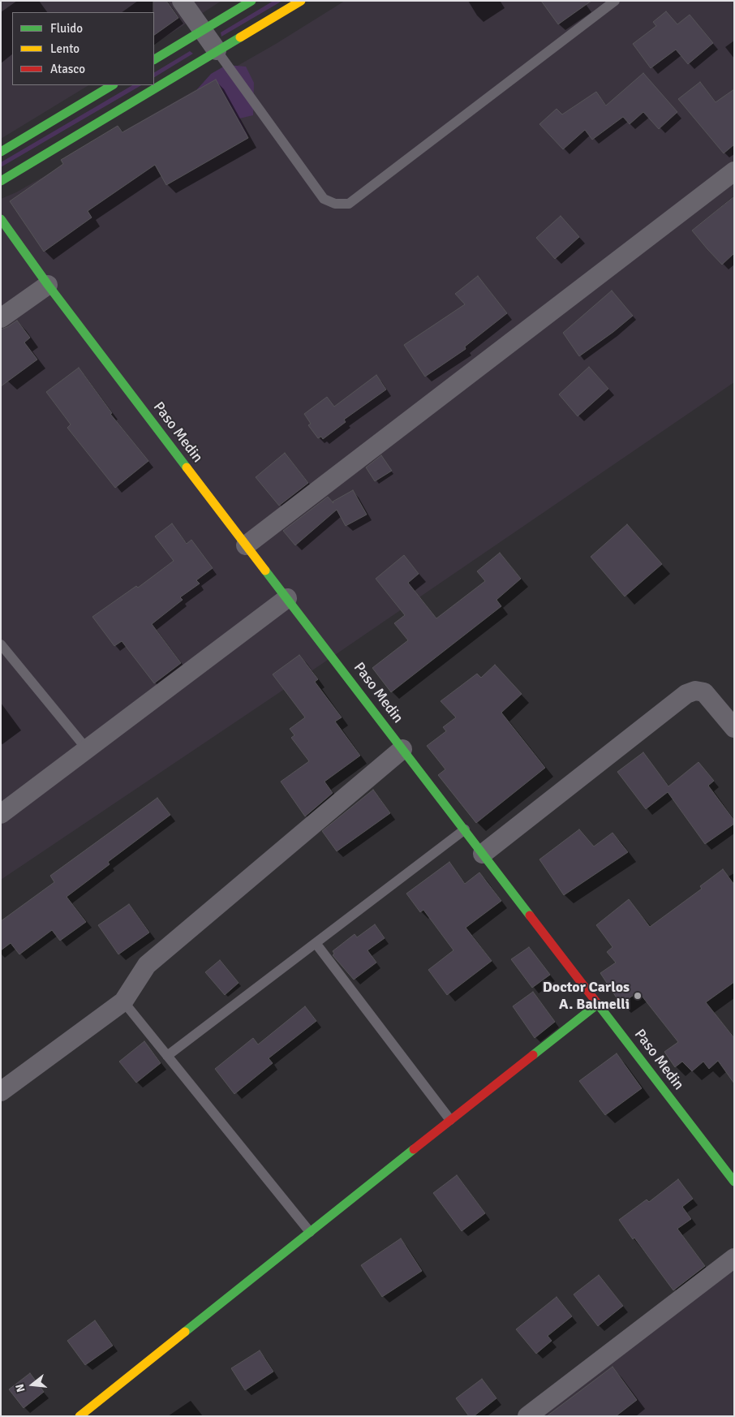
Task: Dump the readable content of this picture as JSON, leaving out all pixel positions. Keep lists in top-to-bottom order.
{
  "streets": {
    "street": ["Paso Medin"]
  },
  "places": ["Doctor Carlos A. Balmelli"],
  "legend": ["Fluido", "Lento", "Atasco"],
  "north": "left"
}
